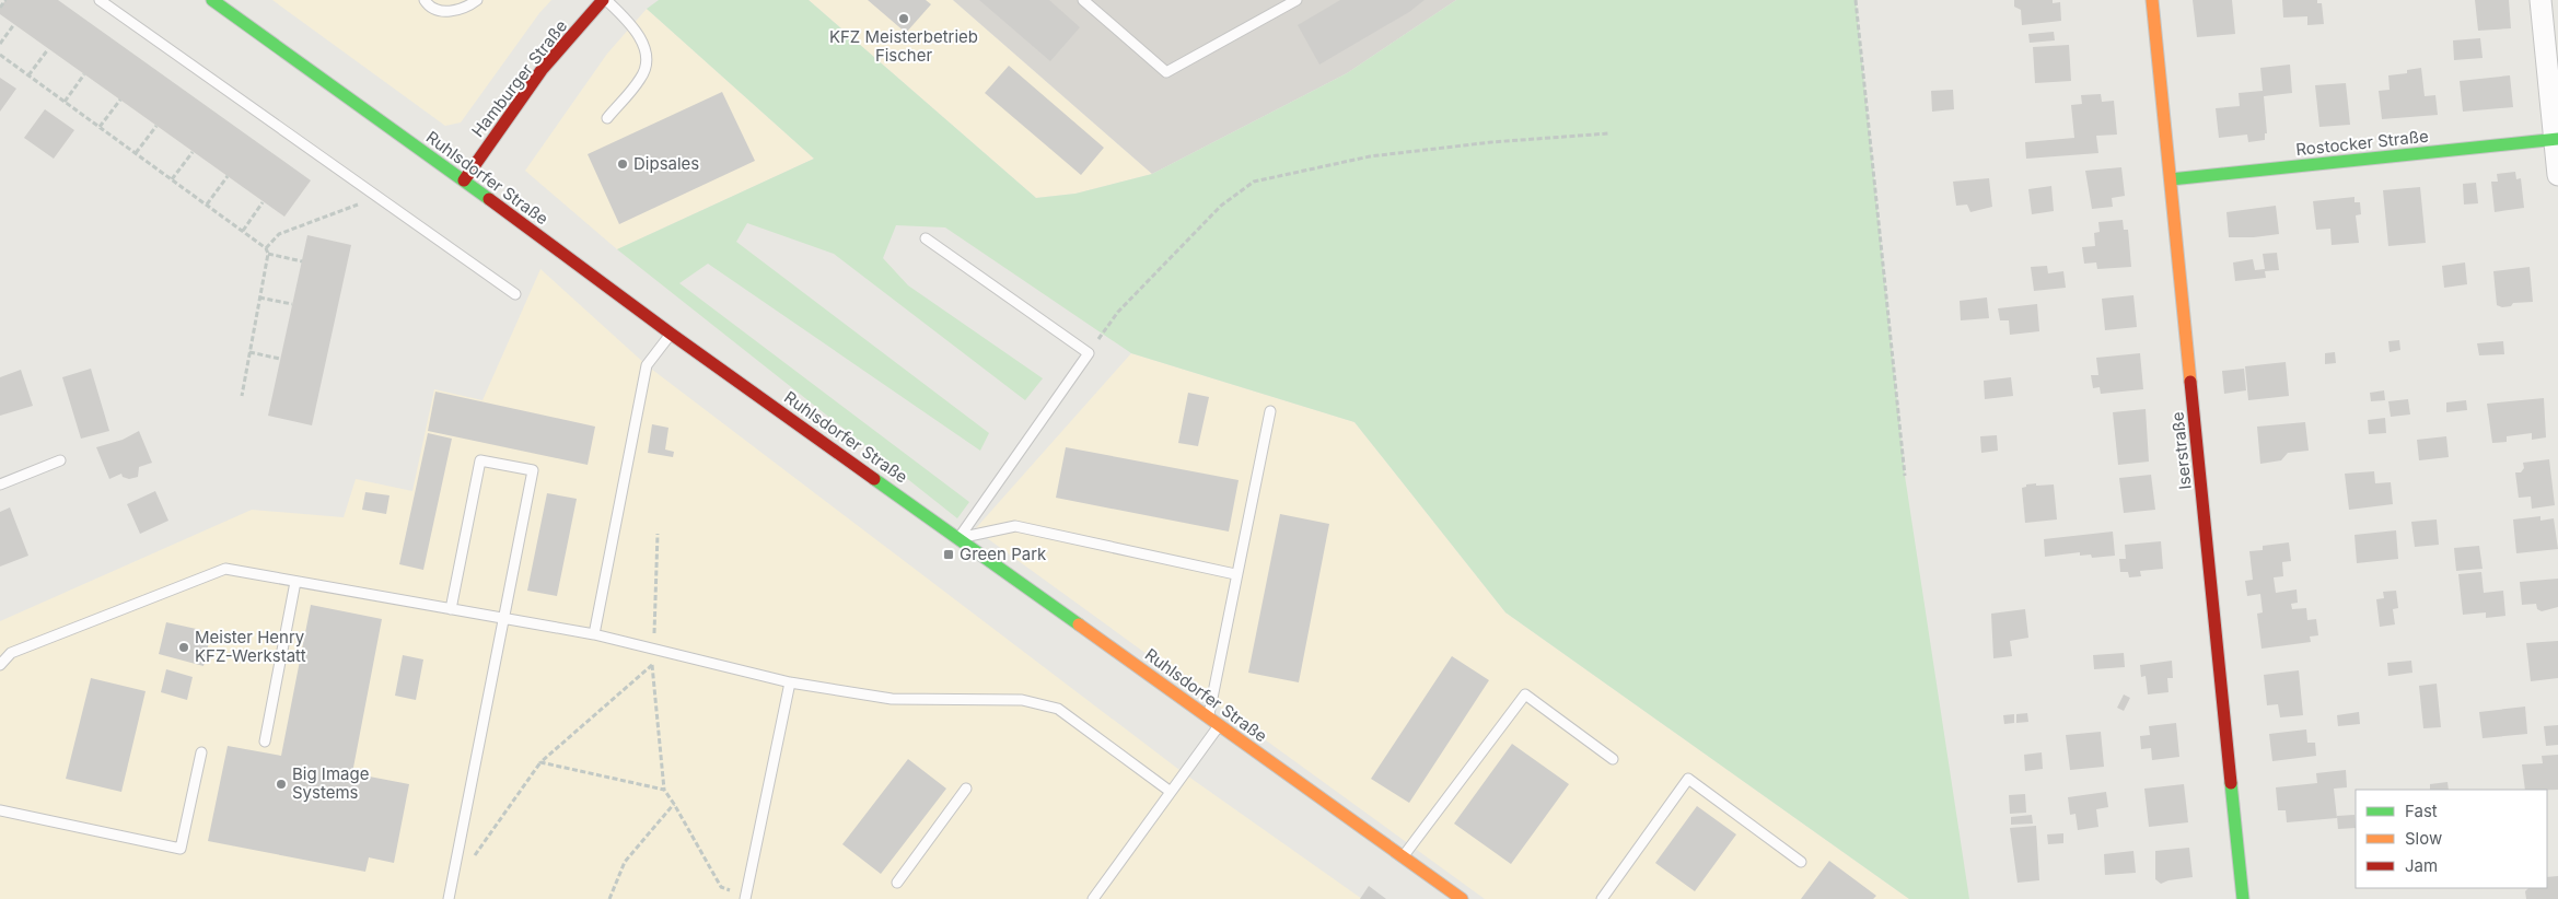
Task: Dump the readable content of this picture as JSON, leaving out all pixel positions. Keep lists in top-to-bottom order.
{
  "streets": {
    "street": [
      "Hamburger Straße",
      "Rostocker Straße",
      "Ruhlsdorfer Straße",
      "Iserstraße"
    ]
  },
  "crossings": [
    ["Hamburger Straße", "Ruhlsdorfer Straße"],
    ["Rostocker Straße", "Iserstraße"]
  ],
  "places": {
    "other": [
      "KFZ Meisterbetrieb Fischer",
      "Dipsales",
      "Meister Henry KFZ-Werkstatt",
      "Big Image Systems"
    ],
    "transit": ["Green Park"]
  },
  "legend": ["Fast", "Slow", "Jam"]
}
